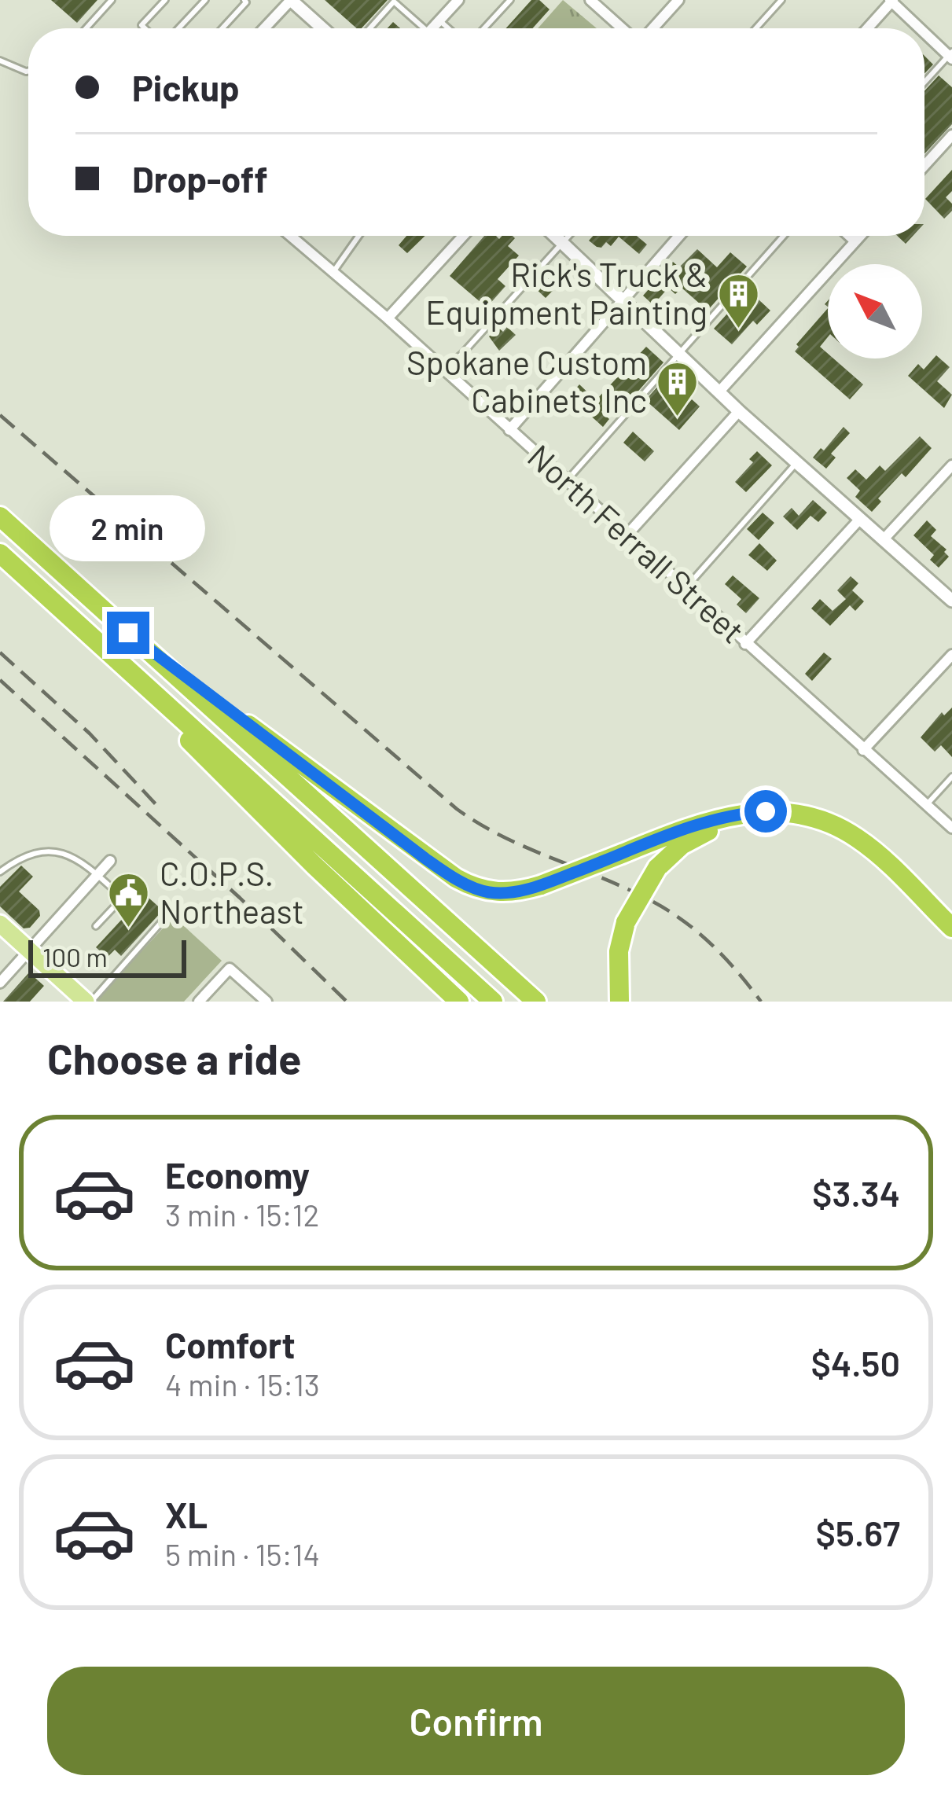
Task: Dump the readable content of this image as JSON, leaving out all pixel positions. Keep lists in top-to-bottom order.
{
  "streets": {
    "street": ["North Ferrall Street"]
  },
  "places": {
    "building": ["Rick's Truck & Equipment Painting", "Spokane Custom Cabinets Inc"],
    "public building": ["C.O.P.S. Northeast"]
  },
  "scale_bar": "100 m",
  "north": "top left",
  "page": {
    "banner": ["Pickup", "Drop-off"],
    "bubble": "2 min",
    "scale": "100 m",
    "heading": "Choose a ride",
    "list": [
      {
        "name": "Economy",
        "note": "3 min · 15:12",
        "value": "$3.34"
      },
      {
        "name": "Comfort",
        "note": "4 min · 15:13",
        "value": "$4.50"
      },
      {
        "name": "XL",
        "note": "5 min · 15:14",
        "value": "$5.67"
      }
    ],
    "buttons": "Confirm"
  }
}
